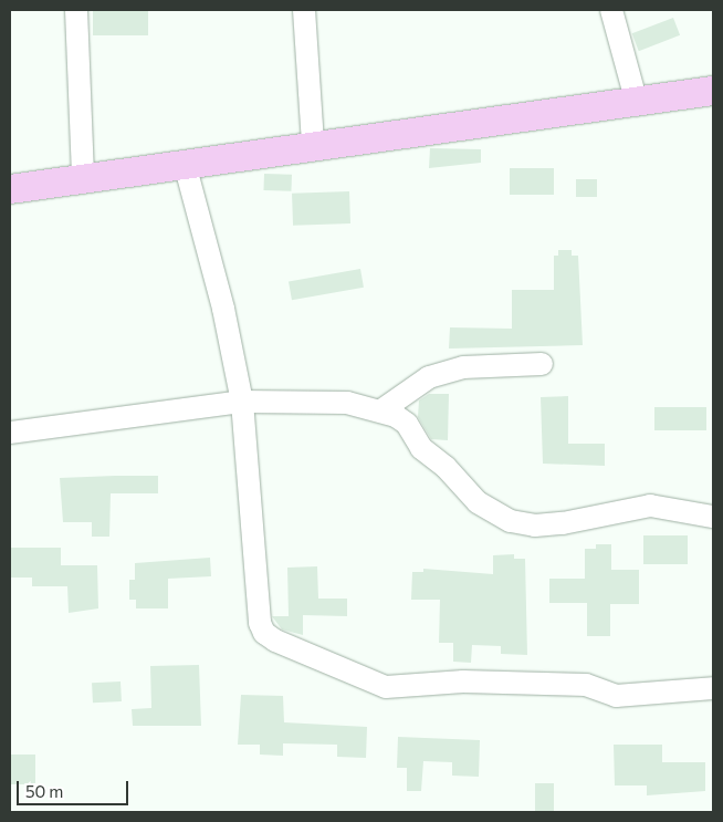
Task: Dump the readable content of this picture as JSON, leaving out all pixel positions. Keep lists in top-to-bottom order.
{
  "scale_bar": "50 m"
}
